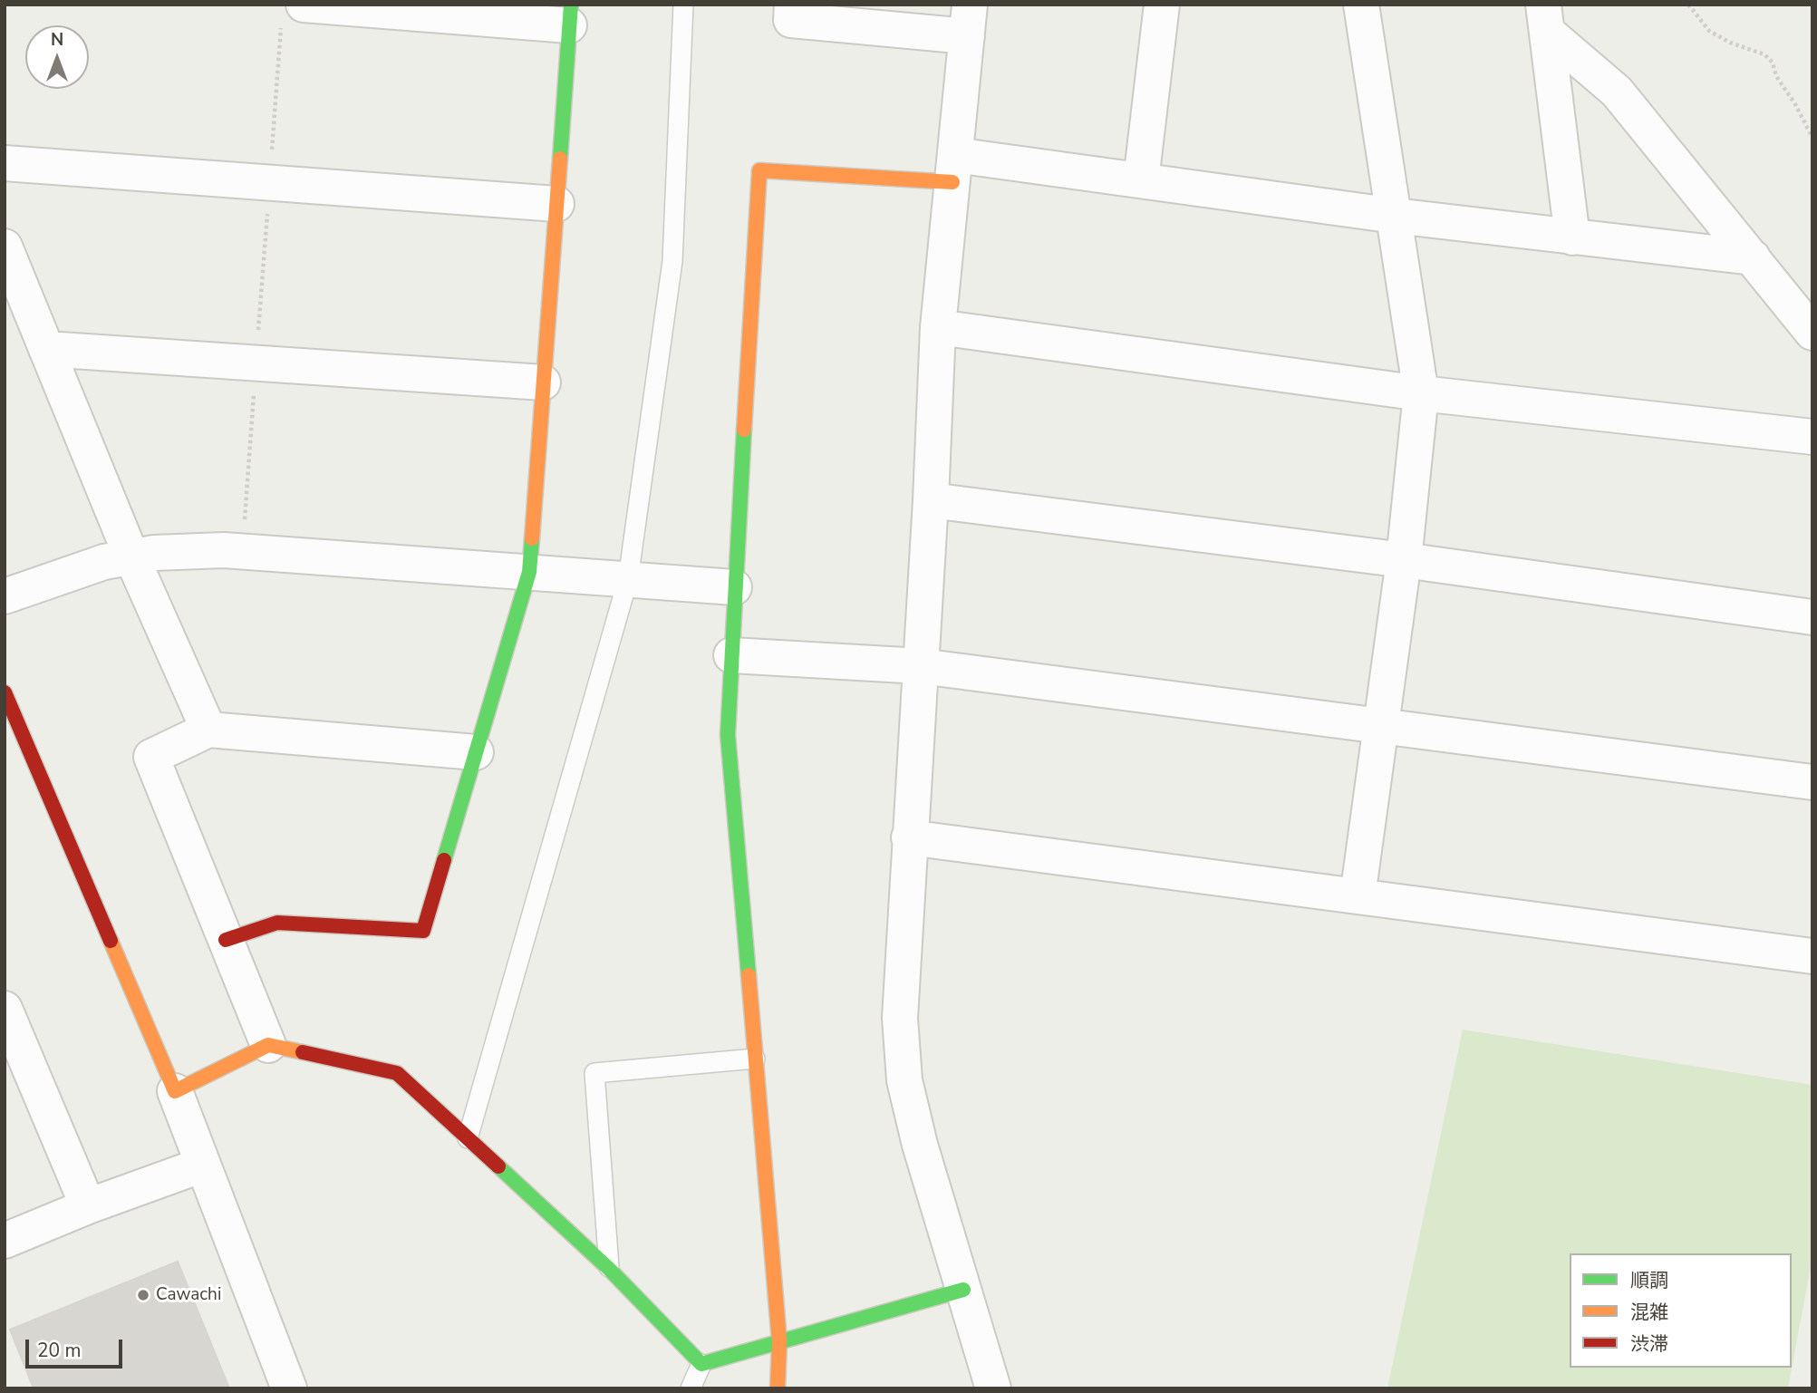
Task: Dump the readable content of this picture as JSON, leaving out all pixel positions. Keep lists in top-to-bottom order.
{
  "places": ["Cawachi"],
  "legend": ["順調", "混雑", "渋滞"],
  "scale_bar": "20 m",
  "north": "top"
}
